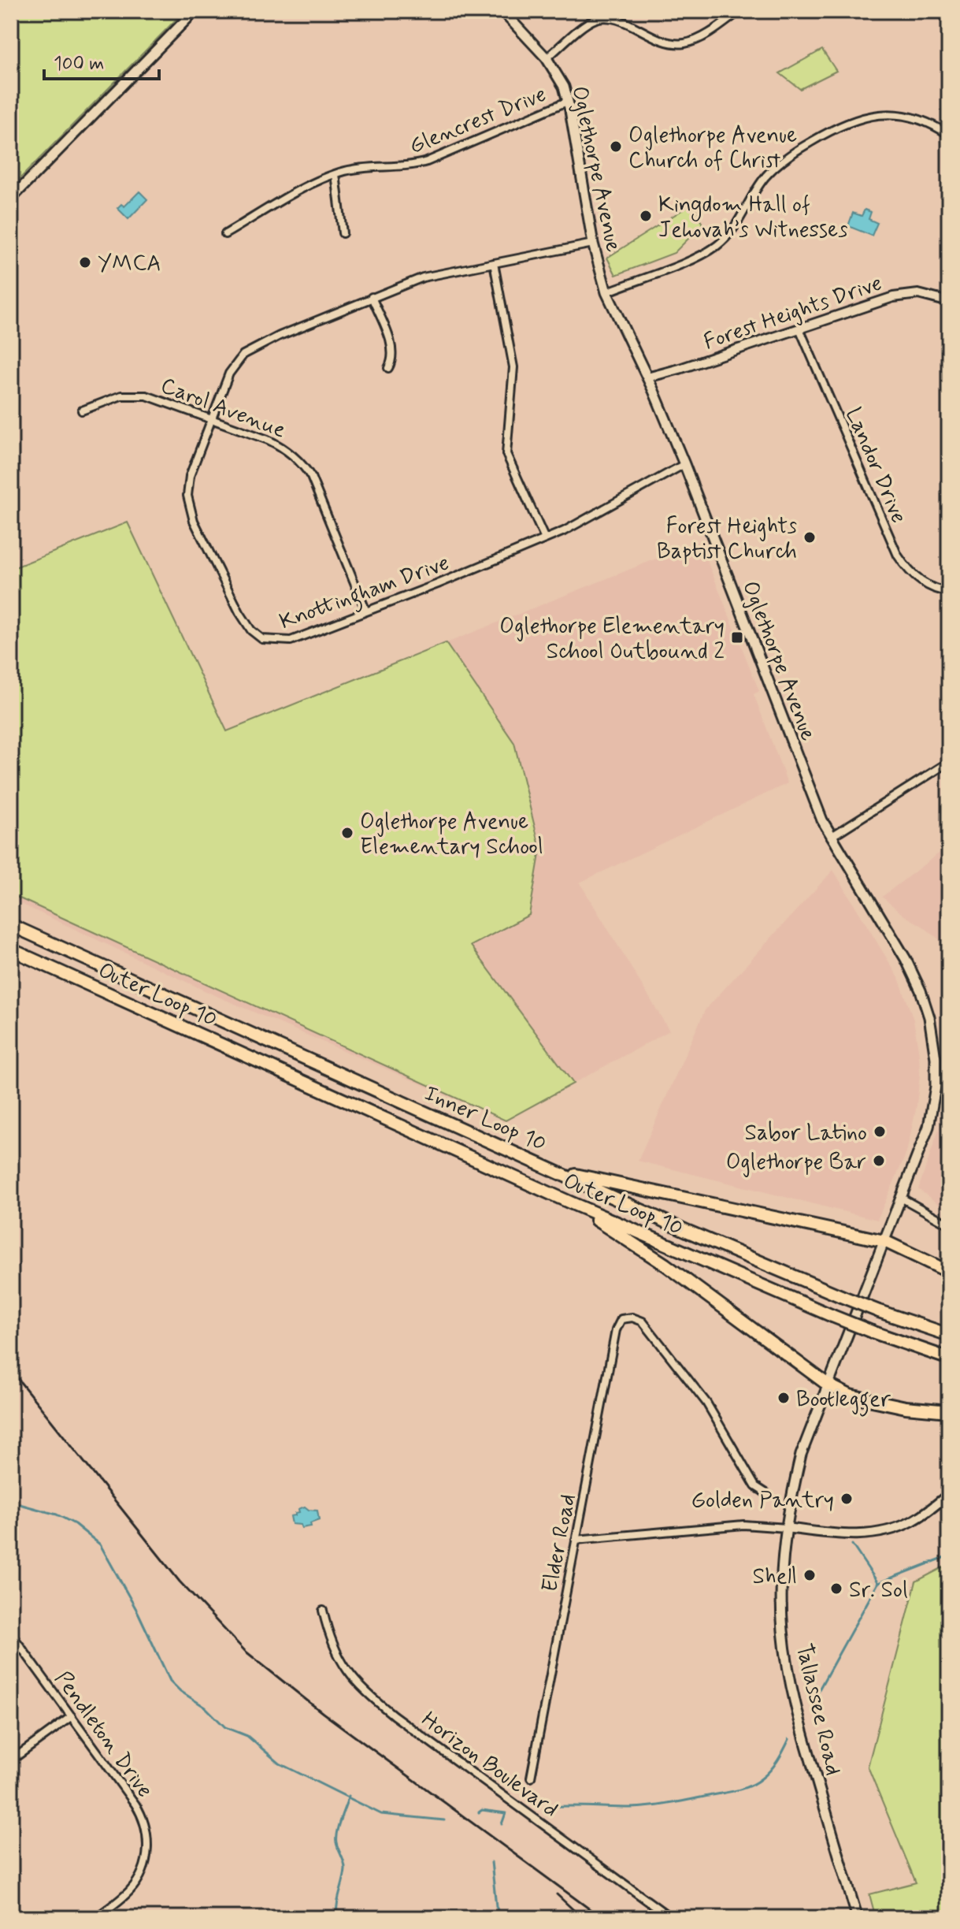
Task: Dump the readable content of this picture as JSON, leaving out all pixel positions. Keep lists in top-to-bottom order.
{
  "streets": {
    "highway": ["Outer Loop 10", "Inner Loop 10"],
    "main road": ["Oglethorpe Avenue", "Tallassee Road"],
    "street": [
      "Glencrest Drive",
      "Forest Heights Drive",
      "Carol Avenue",
      "Landor Drive",
      "Knottingham Drive",
      "Elder Road",
      "Pendleton Drive",
      "Horizon Boulevard"
    ]
  },
  "crossings": [
    ["Glencrest Drive", "Oglethorpe Avenue"],
    ["Oglethorpe Avenue", "Forest Heights Drive"],
    ["Oglethorpe Avenue", "Knottingham Drive"],
    ["Oglethorpe Avenue", "Tallassee Road"],
    ["Forest Heights Drive", "Landor Drive"],
    ["Carol Avenue", "Knottingham Drive"]
  ],
  "places": {
    "other": [
      "Oglethorpe Avenue Church of Christ",
      "Kingdom Hall of Jehovah’s Witnesses",
      "YMCA",
      "Forest Heights Baptist Church",
      "Oglethorpe Avenue Elementary School",
      "Sabor Latino",
      "Oglethorpe Bar",
      "Bootlegger",
      "Golden Pantry",
      "Shell",
      "Sr. Sol"
    ],
    "transit": ["Oglethorpe Elementary School Outbound 2"]
  },
  "scale_bar": "100 m"
}
